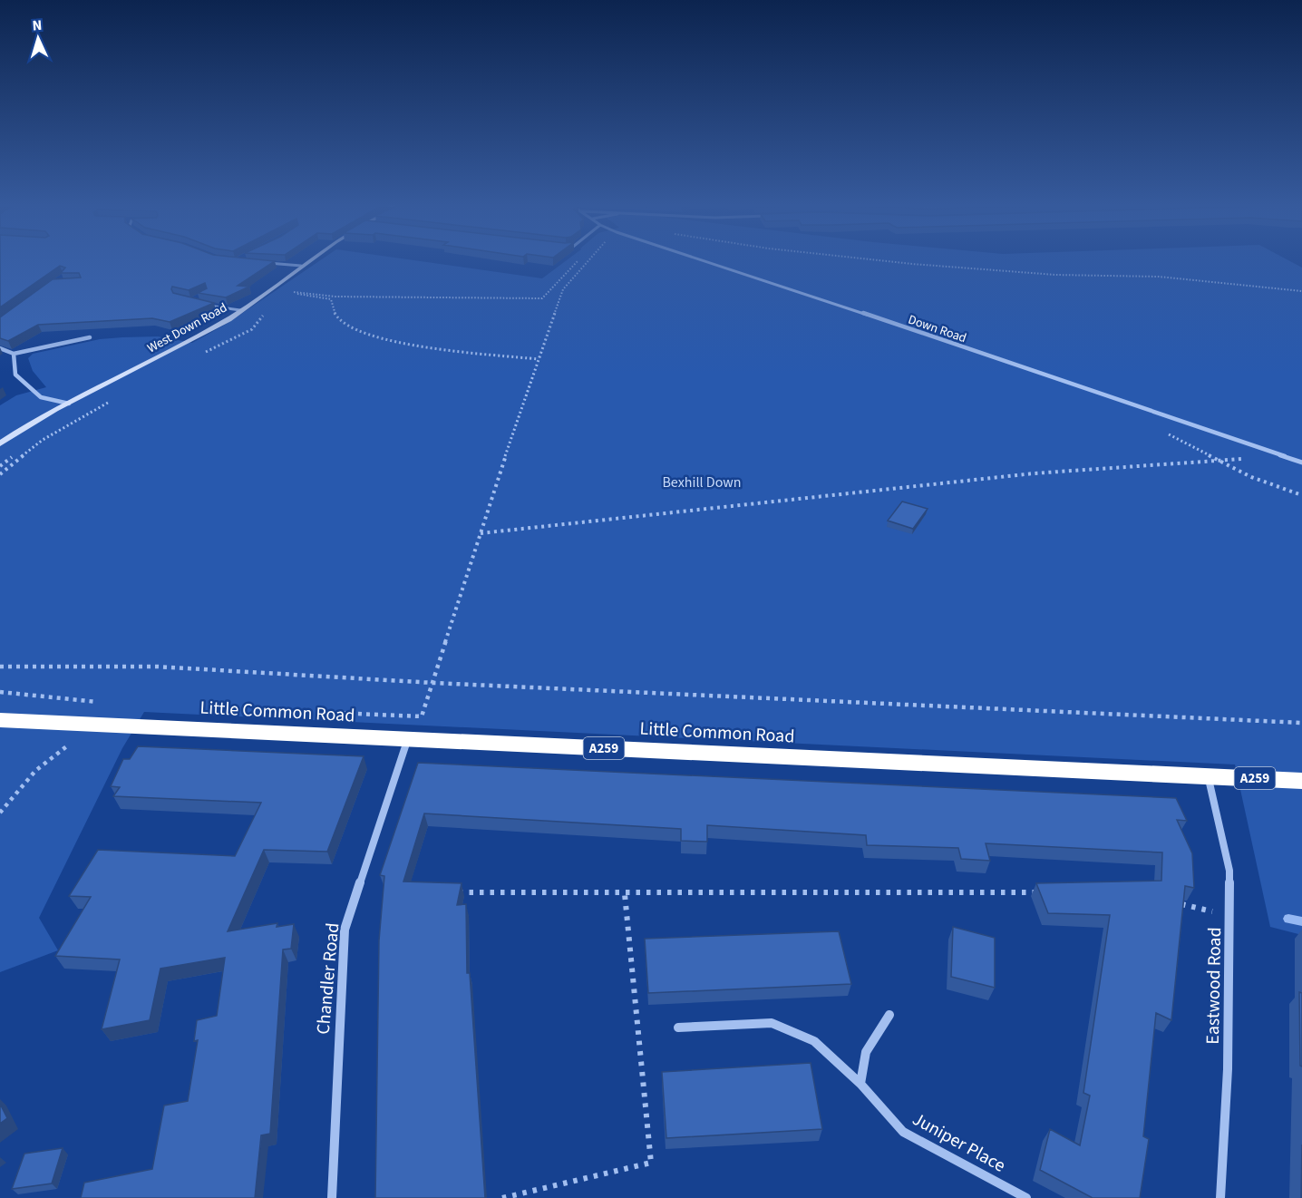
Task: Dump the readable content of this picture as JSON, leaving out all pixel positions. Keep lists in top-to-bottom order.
{
  "streets": {
    "highway": ["Little Common Road", "A259"],
    "street": [
      "West Down Road",
      "Down Road",
      "Chandler Road",
      "Eastwood Road",
      "Juniper Place"
    ]
  },
  "crossings": [
    ["Little Common Road", "Chandler Road"],
    ["Little Common Road", "Eastwood Road"]
  ],
  "parks": ["Bexhill Down"],
  "north": "top"
}
